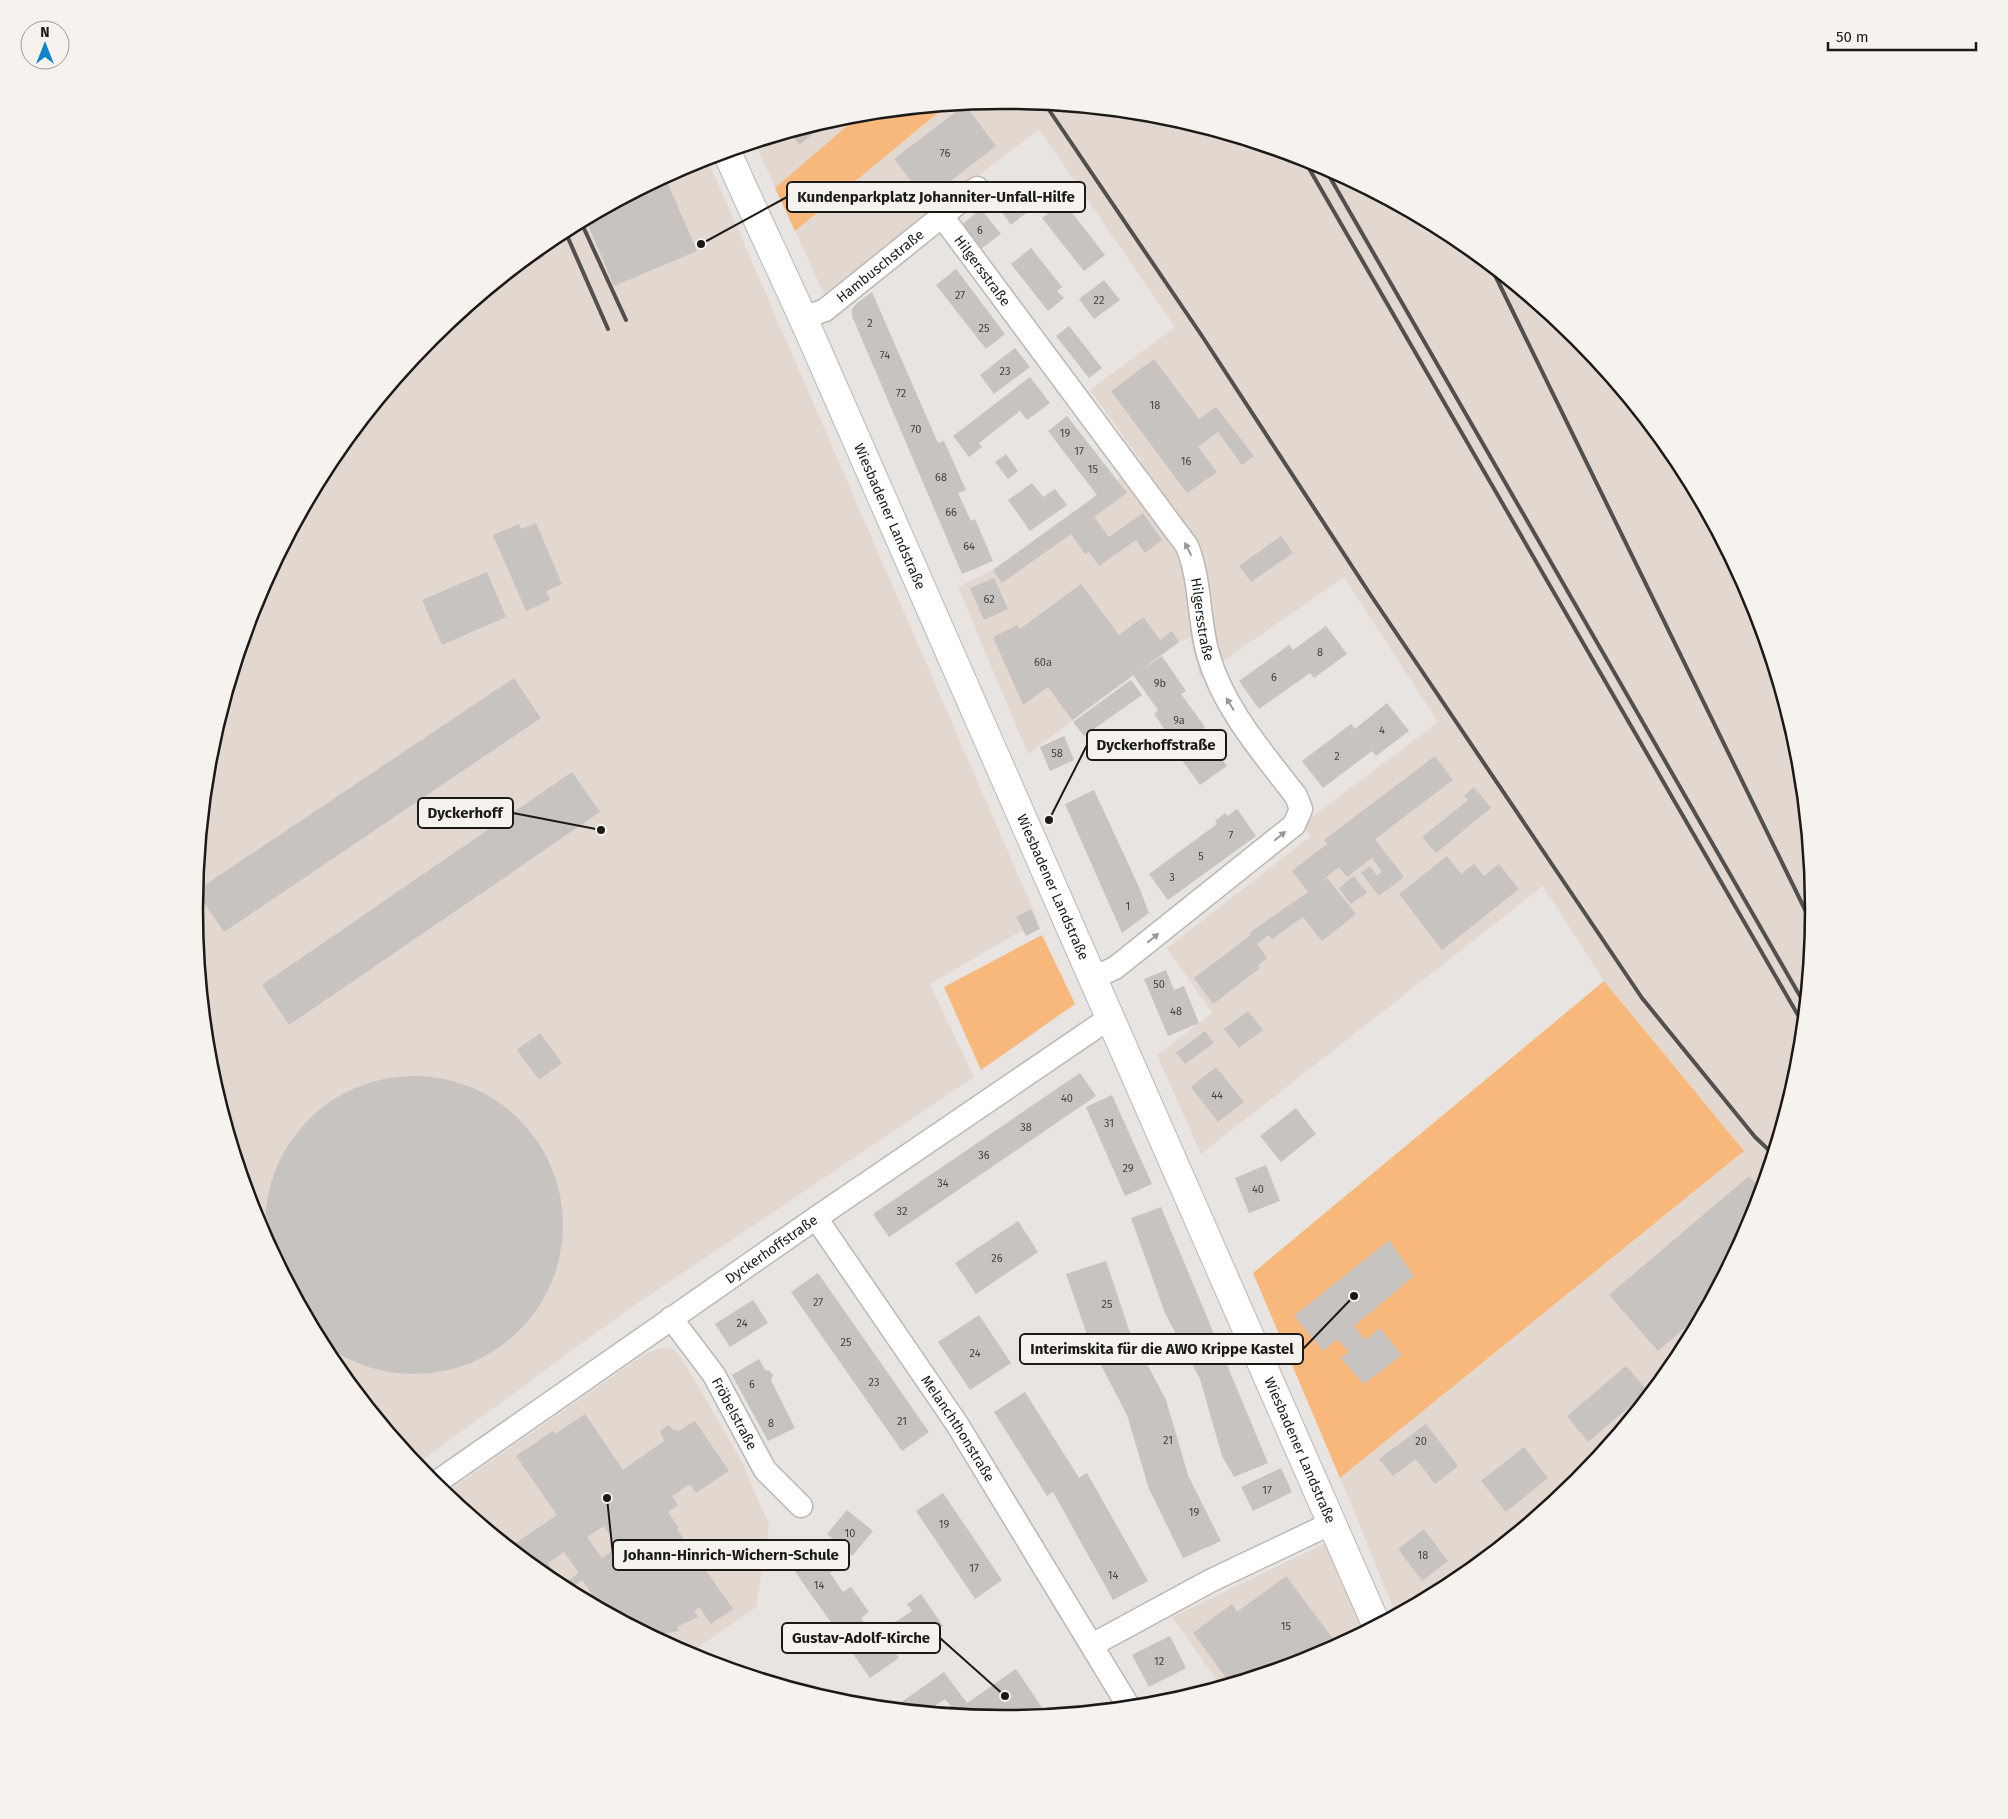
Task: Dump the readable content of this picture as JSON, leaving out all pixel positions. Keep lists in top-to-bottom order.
{
  "streets": {
    "main road": ["Wiesbadener Landstraße"],
    "street": [
      "Hambuschstraße",
      "Hilgersstraße",
      "Dyckerhoffstraße",
      "Fröbelstraße",
      "Melanchthonstraße"
    ]
  },
  "crossings": [
    ["Hambuschstraße", "Hilgersstraße"],
    ["Hambuschstraße", "Wiesbadener Landstraße"],
    ["Hilgersstraße", "Wiesbadener Landstraße"],
    ["Wiesbadener Landstraße", "Dyckerhoffstraße"],
    ["Dyckerhoffstraße", "Fröbelstraße"],
    ["Dyckerhoffstraße", "Melanchthonstraße"]
  ],
  "places": [
    "Kundenparkplatz Johanniter-Unfall-Hilfe",
    "Dyckerhoffstraße",
    "Dyckerhoff",
    "Interimskita für die AWO Krippe Kastel",
    "Johann-Hinrich-Wichern-Schule",
    "Gustav-Adolf-Kirche"
  ],
  "house_numbers": [
    "76",
    "6",
    "27",
    "22",
    "2",
    "25",
    "74",
    "23",
    "72",
    "18",
    "70",
    "19",
    "17",
    "16",
    "15",
    "68",
    "66",
    "64",
    "62",
    "8",
    "60a",
    "6",
    "9b",
    "9a",
    "4",
    "58",
    "2",
    "7",
    "5",
    "3",
    "1",
    "50",
    "48",
    "44",
    "40",
    "31",
    "38",
    "36",
    "29",
    "34",
    "40",
    "32",
    "26",
    "27",
    "25",
    "24",
    "25",
    "24",
    "23",
    "6",
    "21",
    "8",
    "21",
    "20",
    "17",
    "19",
    "19",
    "10",
    "18",
    "17",
    "14",
    "14",
    "15",
    "12"
  ],
  "scale_bar": "50 m",
  "north": "top"
}
